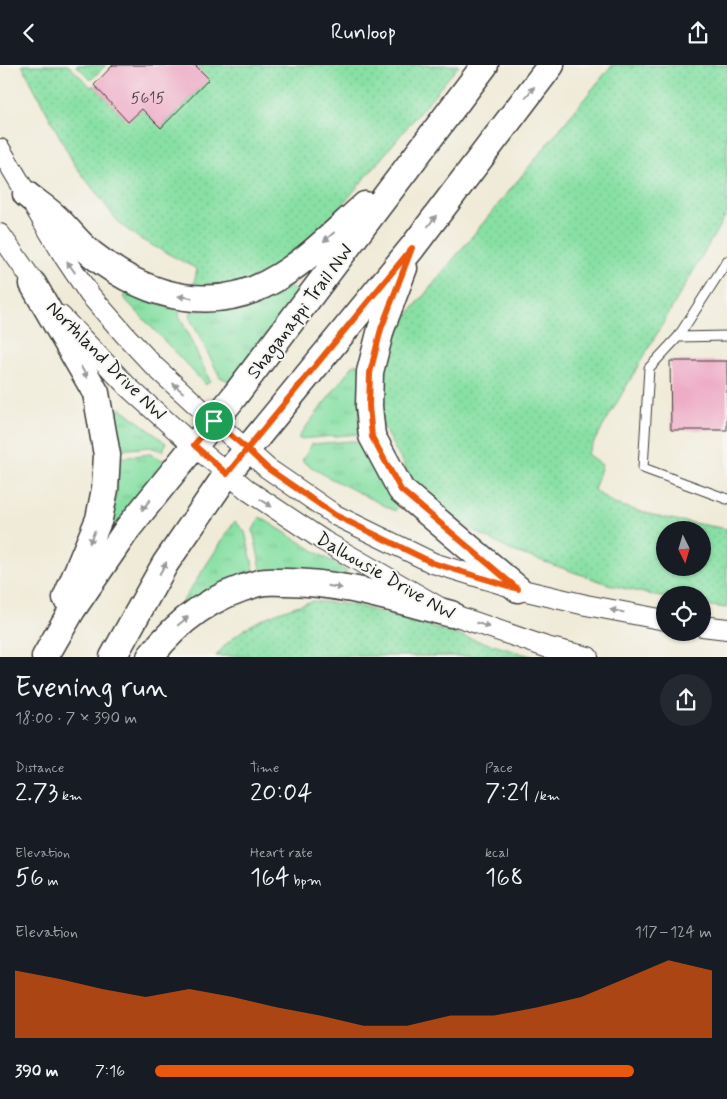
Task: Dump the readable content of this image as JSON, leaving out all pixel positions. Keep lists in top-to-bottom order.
{
  "streets": {
    "main road": ["Shaganappi Trail NW"],
    "street": ["Northland Drive NW", "Dalhousie Drive NW"]
  },
  "crossings": [
    ["Shaganappi Trail NW", "Northland Drive NW"],
    ["Northland Drive NW", "Dalhousie Drive NW"]
  ],
  "house_numbers": ["5615"],
  "north": "bottom",
  "page": {
    "header": "Runloop",
    "heading": ["Evening run", "18:00 · 7 × 390 m"],
    "stats": [
      ["Distance", "2.73 km"],
      ["Time", "20:04"],
      ["Pace", "7:21 /km"],
      ["Elevation", "56 m"],
      ["Heart rate", "164 bpm"],
      ["kcal", "168"]
    ],
    "chart": ["Elevation", "117–124 m"],
    "list": [
      {
        "name": "390 m",
        "note": "7:16"
      }
    ]
  }
}
